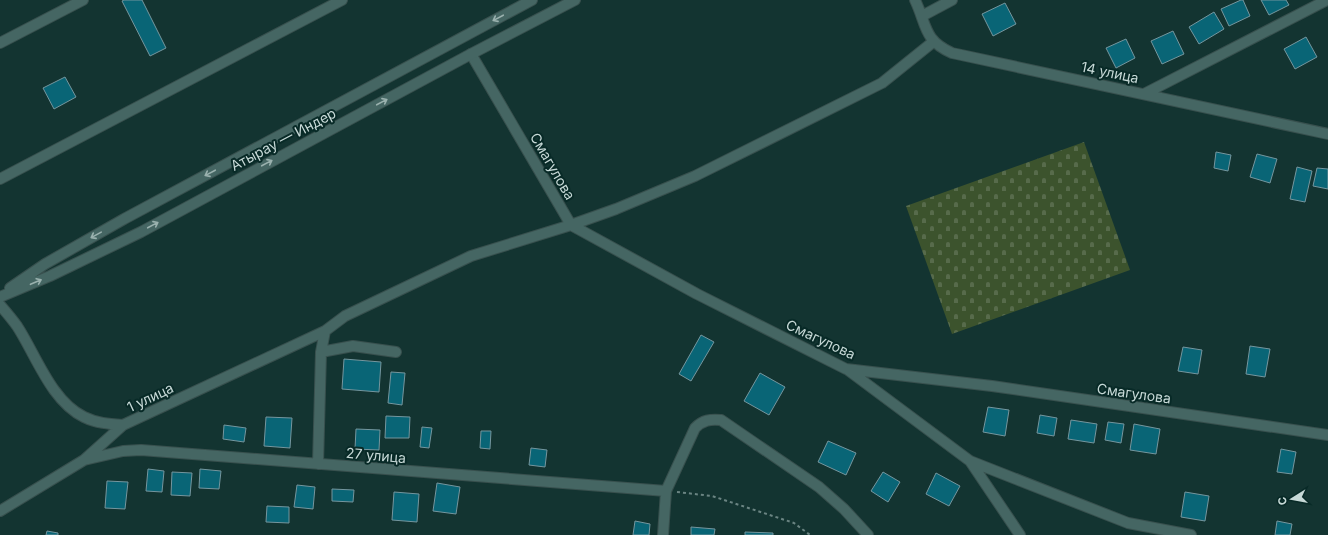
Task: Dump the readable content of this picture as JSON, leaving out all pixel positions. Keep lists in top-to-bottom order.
{
  "streets": {
    "street": [
      "14 улица",
      "Атырау — Индер",
      "Смагулова",
      "1 улица",
      "27 улица"
    ]
  },
  "crossings": [
    ["14 улица", "1 улица"],
    ["Атырау — Индер", "Смагулова"],
    ["Смагулова", "1 улица"],
    ["1 улица", "27 улица"]
  ],
  "north": "left"
}
